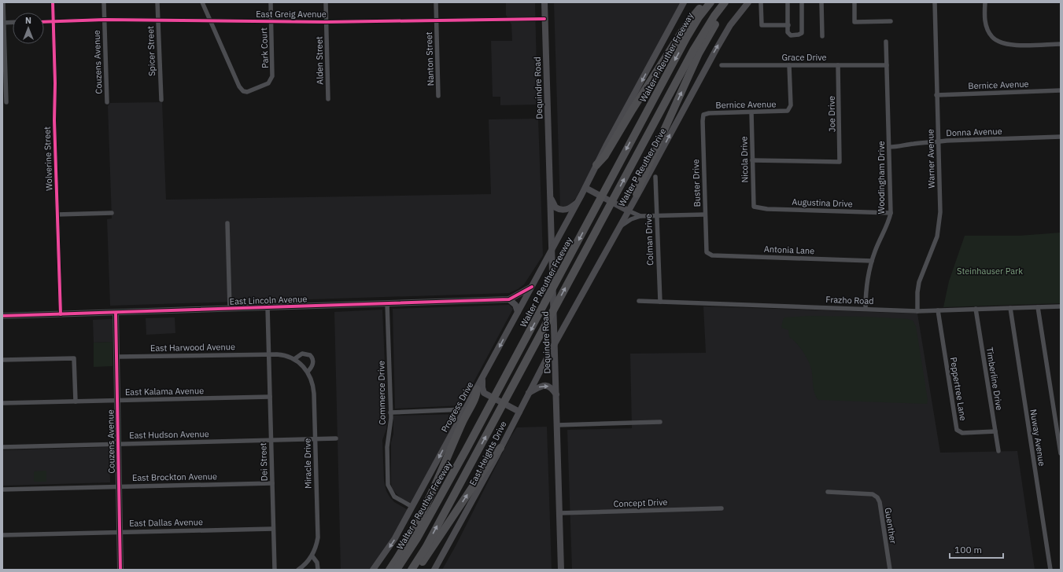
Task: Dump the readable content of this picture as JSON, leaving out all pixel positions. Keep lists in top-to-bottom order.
{
  "streets": {
    "highway": ["Walter P Reuther Freeway"],
    "main road": [
      "Couzens Avenue",
      "Dequindre Road",
      "Walter P Reuther Drive",
      "East Lincoln Avenue",
      "Progress Drive",
      "East Heights Drive"
    ],
    "street": [
      "East Greig Avenue",
      "Park Court",
      "Spicer Street",
      "Grace Drive",
      "Nanton Street",
      "Alden Street",
      "Bernice Avenue",
      "Joe Drive",
      "Donna Avenue",
      "Wolverine Street",
      "Warner Avenue",
      "Nicola Drive",
      "Woodingham Drive",
      "Buster Drive",
      "Augustina Drive",
      "Colman Drive",
      "Antonia Lane",
      "Frazho Road",
      "East Harwood Avenue",
      "Timberline Drive",
      "Peppertree Lane",
      "East Kalama Avenue",
      "Commerce Drive",
      "East Hudson Avenue",
      "Nuway Avenue",
      "Dei Street",
      "Miracle Drive",
      "East Brockton Avenue",
      "Concept Drive",
      "East Dallas Avenue",
      "Guenther"
    ]
  },
  "crossings": [
    ["East Greig Avenue", "Park Court"],
    ["East Greig Avenue", "Spicer Street"],
    ["East Greig Avenue", "Nanton Street"],
    ["East Greig Avenue", "Alden Street"],
    ["East Greig Avenue", "Couzens Avenue"],
    ["East Greig Avenue", "Dequindre Road"],
    ["East Greig Avenue", "Wolverine Street"],
    ["Grace Drive", "Bernice Avenue"],
    ["Grace Drive", "Joe Drive"],
    ["Grace Drive", "Woodingham Drive"],
    ["Couzens Avenue", "East Lincoln Avenue"],
    ["Couzens Avenue", "East Harwood Avenue"],
    ["Couzens Avenue", "East Kalama Avenue"],
    ["Couzens Avenue", "East Hudson Avenue"],
    ["Couzens Avenue", "East Brockton Avenue"],
    ["Couzens Avenue", "East Dallas Avenue"],
    ["Bernice Avenue", "Warner Avenue"],
    ["Bernice Avenue", "Nicola Drive"],
    ["Bernice Avenue", "Buster Drive"],
    ["Dequindre Road", "Walter P Reuther Drive"],
    ["Dequindre Road", "Progress Drive"],
    ["Dequindre Road", "East Heights Drive"],
    ["Dequindre Road", "Concept Drive"],
    ["Joe Drive", "Nicola Drive"],
    ["Donna Avenue", "Warner Avenue"],
    ["Donna Avenue", "Woodingham Drive"],
    ["Wolverine Street", "East Lincoln Avenue"],
    ["Warner Avenue", "Frazho Road"],
    ["Nicola Drive", "Augustina Drive"],
    ["Walter P Reuther Drive", "East Heights Drive"],
    ["Woodingham Drive", "Augustina Drive"],
    ["Woodingham Drive", "Antonia Lane"],
    ["Woodingham Drive", "Frazho Road"],
    ["Buster Drive", "Antonia Lane"],
    ["Colman Drive", "Frazho Road"],
    ["East Lincoln Avenue", "Commerce Drive"],
    ["East Lincoln Avenue", "Progress Drive"],
    ["East Lincoln Avenue", "Dei Street"],
    ["Frazho Road", "Timberline Drive"],
    ["Frazho Road", "Peppertree Lane"],
    ["Frazho Road", "Nuway Avenue"],
    ["East Harwood Avenue", "Dei Street"],
    ["East Harwood Avenue", "Miracle Drive"],
    ["Timberline Drive", "Peppertree Lane"],
    ["East Kalama Avenue", "Dei Street"],
    ["Commerce Drive", "Progress Drive"],
    ["East Hudson Avenue", "Dei Street"],
    ["East Hudson Avenue", "Miracle Drive"],
    ["Dei Street", "Miracle Drive"],
    ["Dei Street", "East Brockton Avenue"],
    ["Dei Street", "East Dallas Avenue"]
  ],
  "one_way": ["Progress Drive"],
  "parks": ["Steinhauser Park"],
  "scale_bar": "100 m",
  "north": "top"
}
